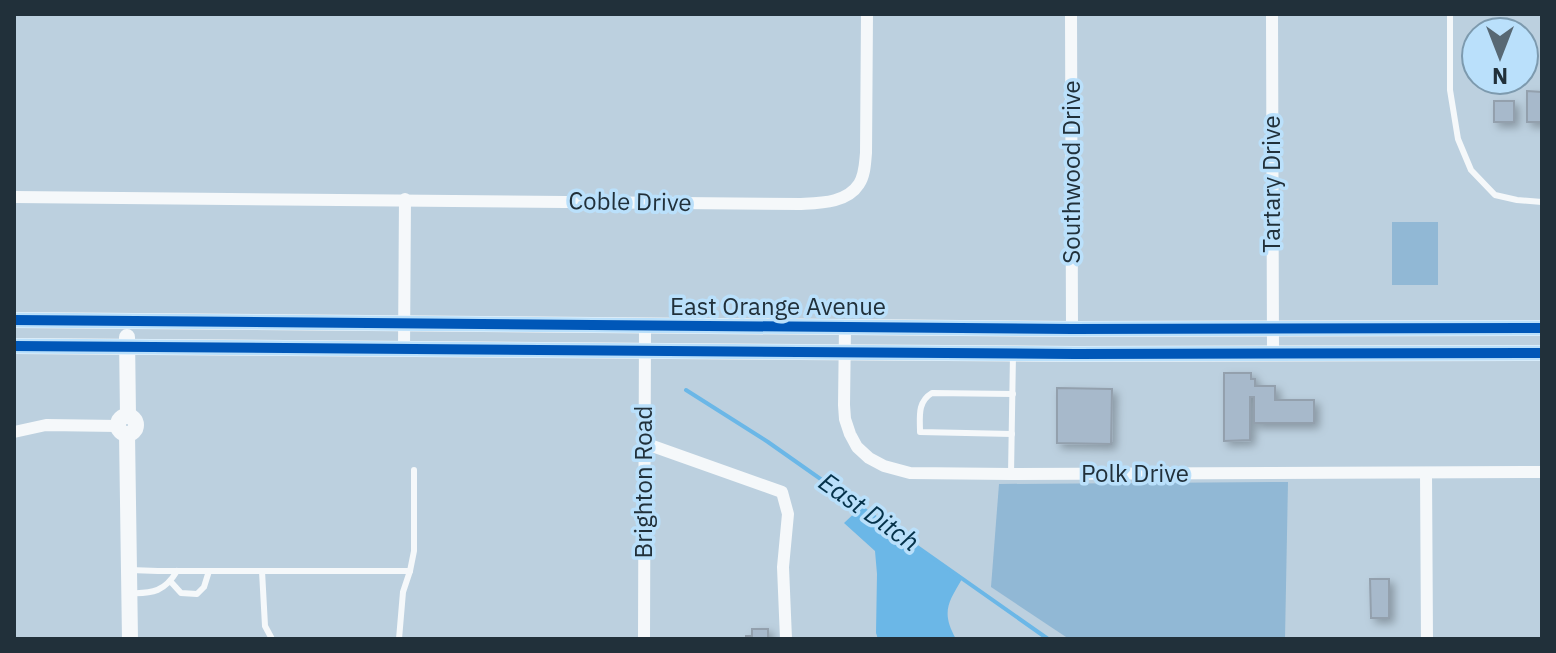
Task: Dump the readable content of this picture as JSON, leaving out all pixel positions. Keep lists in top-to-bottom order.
{
  "streets": {
    "street": [
      "Southwood Drive",
      "Tartary Drive",
      "Coble Drive",
      "East Orange Avenue",
      "Polk Drive",
      "Brighton Road"
    ]
  },
  "crossings": [
    ["Southwood Drive", "East Orange Avenue"],
    ["Tartary Drive", "East Orange Avenue"],
    ["East Orange Avenue", "Polk Drive"],
    ["East Orange Avenue", "Brighton Road"]
  ],
  "water": ["East Ditch"],
  "north": "bottom"
}
